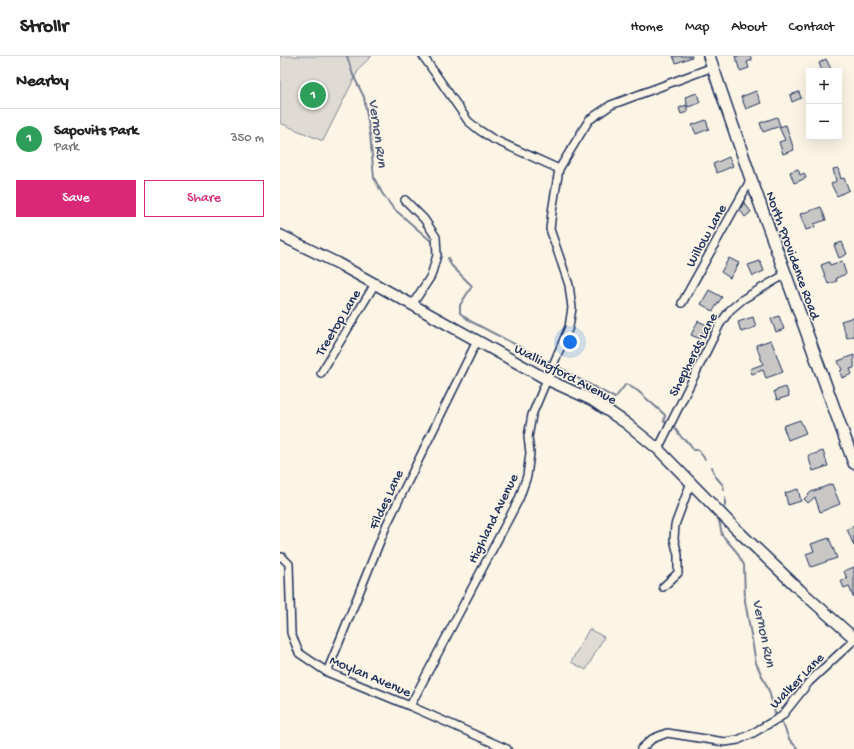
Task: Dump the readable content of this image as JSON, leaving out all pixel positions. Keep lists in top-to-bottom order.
{
  "streets": {
    "main road": ["North Providence Road"],
    "street": [
      "Willow Lane",
      "Treetop Lane",
      "Shepherds Lane",
      "Wallingford Avenue",
      "Fildes Lane",
      "Highland Avenue",
      "Moylan Avenue",
      "Walker Lane"
    ]
  },
  "crossings": [
    ["Willow Lane", "North Providence Road"],
    ["North Providence Road", "Shepherds Lane"],
    ["North Providence Road", "Highland Avenue"],
    ["Treetop Lane", "Wallingford Avenue"],
    ["Shepherds Lane", "Wallingford Avenue"],
    ["Wallingford Avenue", "Fildes Lane"],
    ["Wallingford Avenue", "Highland Avenue"],
    ["Wallingford Avenue", "Walker Lane"],
    ["Fildes Lane", "Moylan Avenue"],
    ["Highland Avenue", "Moylan Avenue"]
  ],
  "water": ["Vernon Run"],
  "page": {
    "header": "Strollr",
    "nav": [
      "Home",
      "Map",
      "About",
      "Contact"
    ],
    "heading": "Nearby",
    "map_buttons": ["+", "−"],
    "pins": "1",
    "list": [
      {
        "mark": "1",
        "name": "Sapovits Park",
        "note": "Park",
        "value": "350 m"
      }
    ],
    "buttons": ["Save", "Share"]
  }
}
